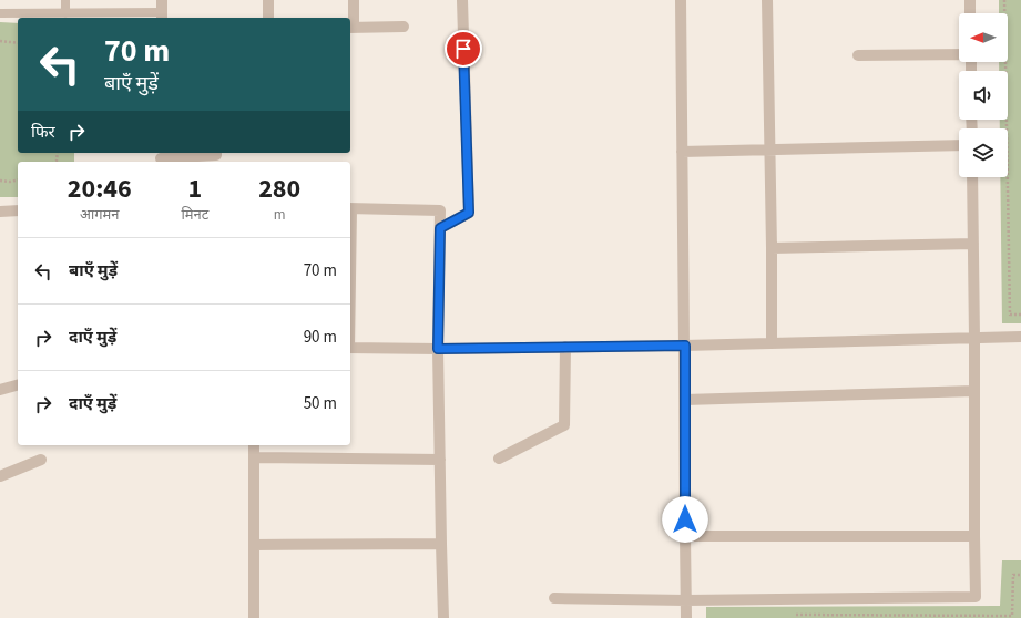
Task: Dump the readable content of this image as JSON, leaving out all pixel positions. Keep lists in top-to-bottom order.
{
  "north": "left",
  "page": {
    "turn": ["70 m", "बाएँ मुड़ें"],
    "then": "फिर",
    "eta": [
      "20:46",
      "आगमन",
      "1",
      "मिनट",
      "280",
      "m"
    ],
    "list": [
      {
        "name": "बाएँ मुड़ें",
        "value": "70 m"
      },
      {
        "name": "दाएँ मुड़ें",
        "value": "90 m"
      },
      {
        "name": "दाएँ मुड़ें",
        "value": "50 m"
      }
    ]
  }
}
